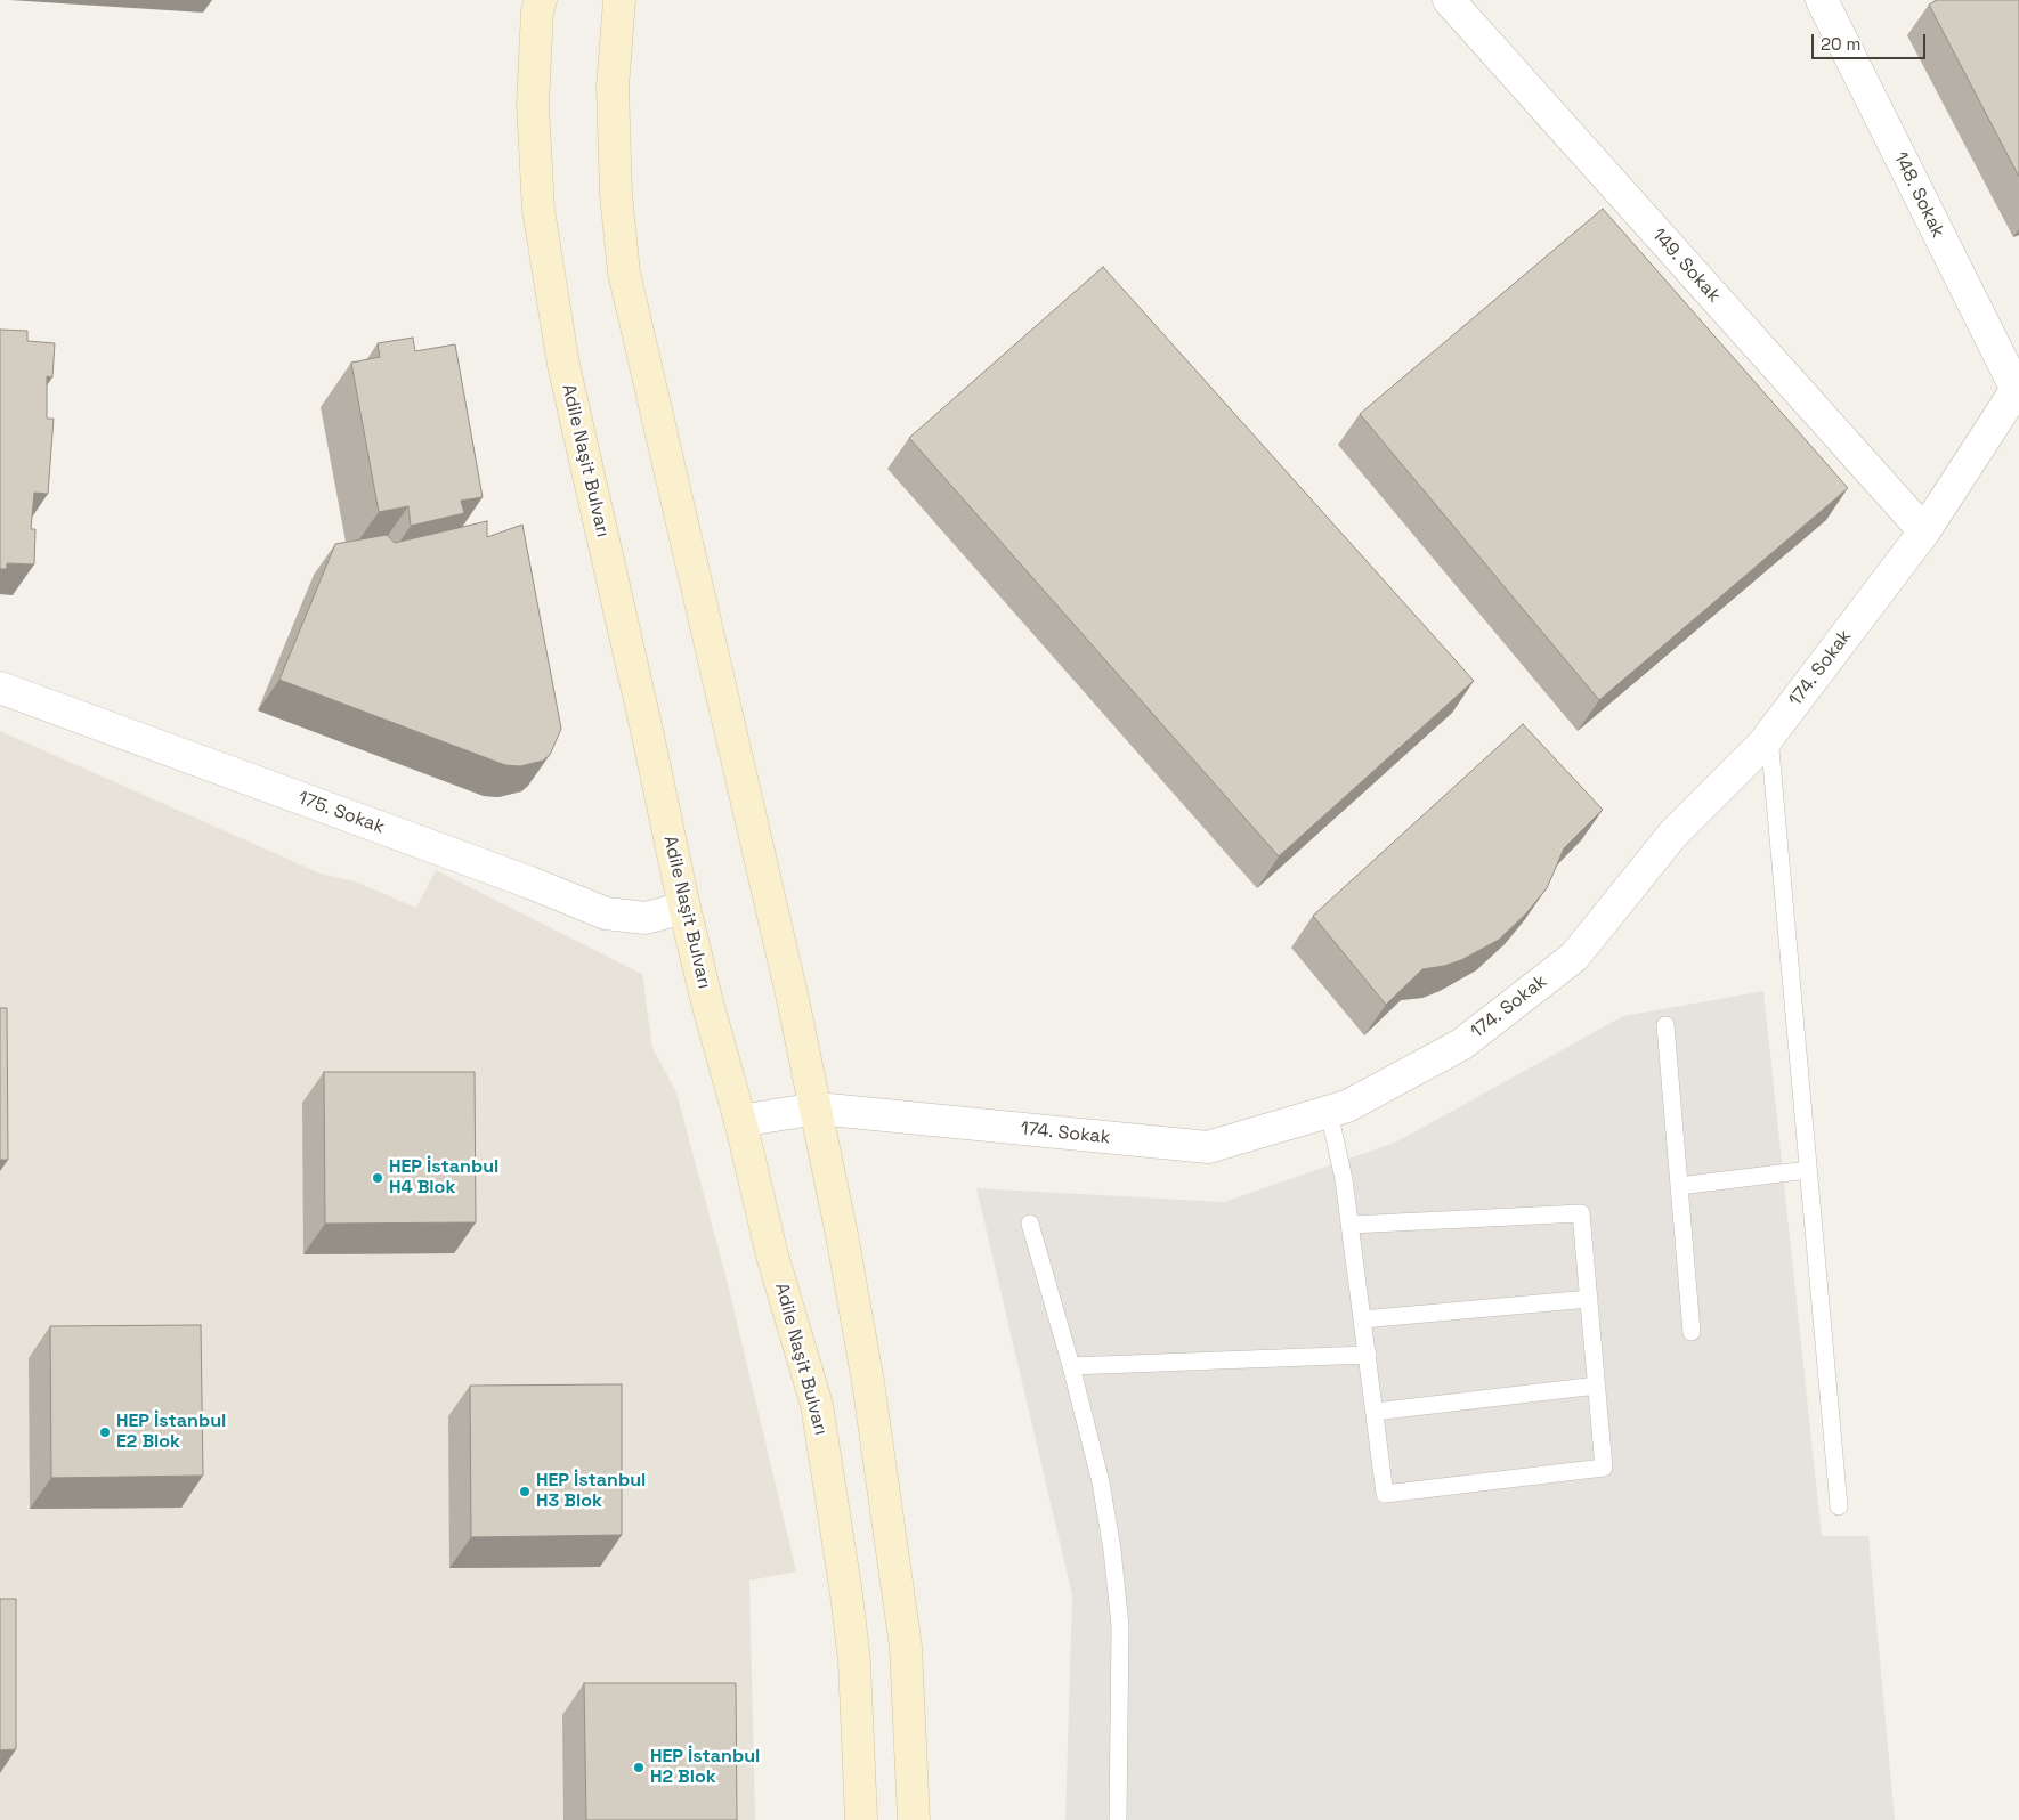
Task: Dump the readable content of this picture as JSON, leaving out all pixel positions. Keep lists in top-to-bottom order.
{
  "streets": {
    "main road": ["Adile Naşit Bulvarı"],
    "street": [
      "148. Sokak",
      "149. Sokak",
      "174. Sokak",
      "175. Sokak"
    ]
  },
  "crossings": [
    ["148. Sokak", "174. Sokak"],
    ["149. Sokak", "174. Sokak"],
    ["Adile Naşit Bulvarı", "174. Sokak"],
    ["Adile Naşit Bulvarı", "175. Sokak"]
  ],
  "places": [
    "HEP İstanbul H4 Blok",
    "HEP İstanbul E2 Blok",
    "HEP İstanbul H3 Blok",
    "HEP İstanbul H2 Blok"
  ],
  "scale_bar": "20 m"
}
